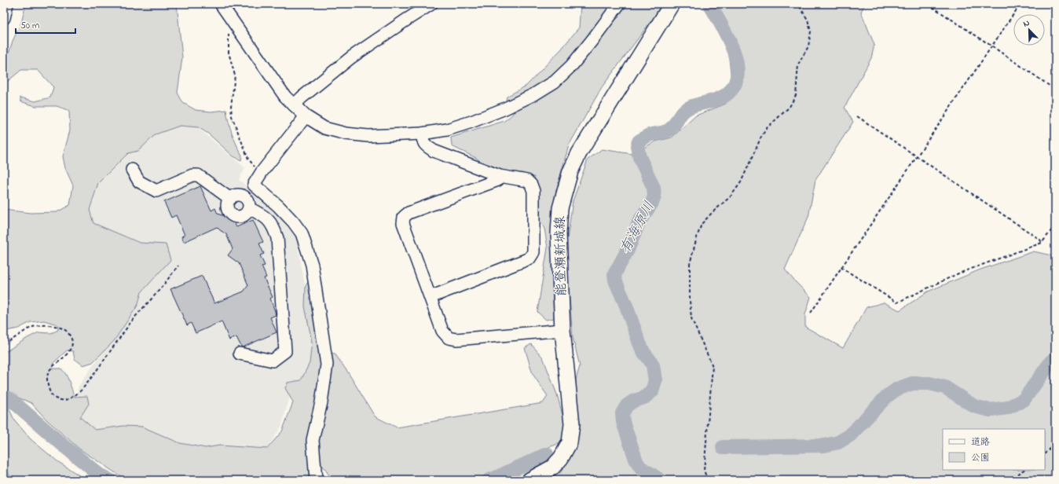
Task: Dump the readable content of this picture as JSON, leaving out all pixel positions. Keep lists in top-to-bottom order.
{
  "streets": {
    "main road": ["能登瀬新城線"]
  },
  "water": ["有海原川"],
  "legend": ["道路", "公園"],
  "scale_bar": "50 m",
  "north": "top left"
}
